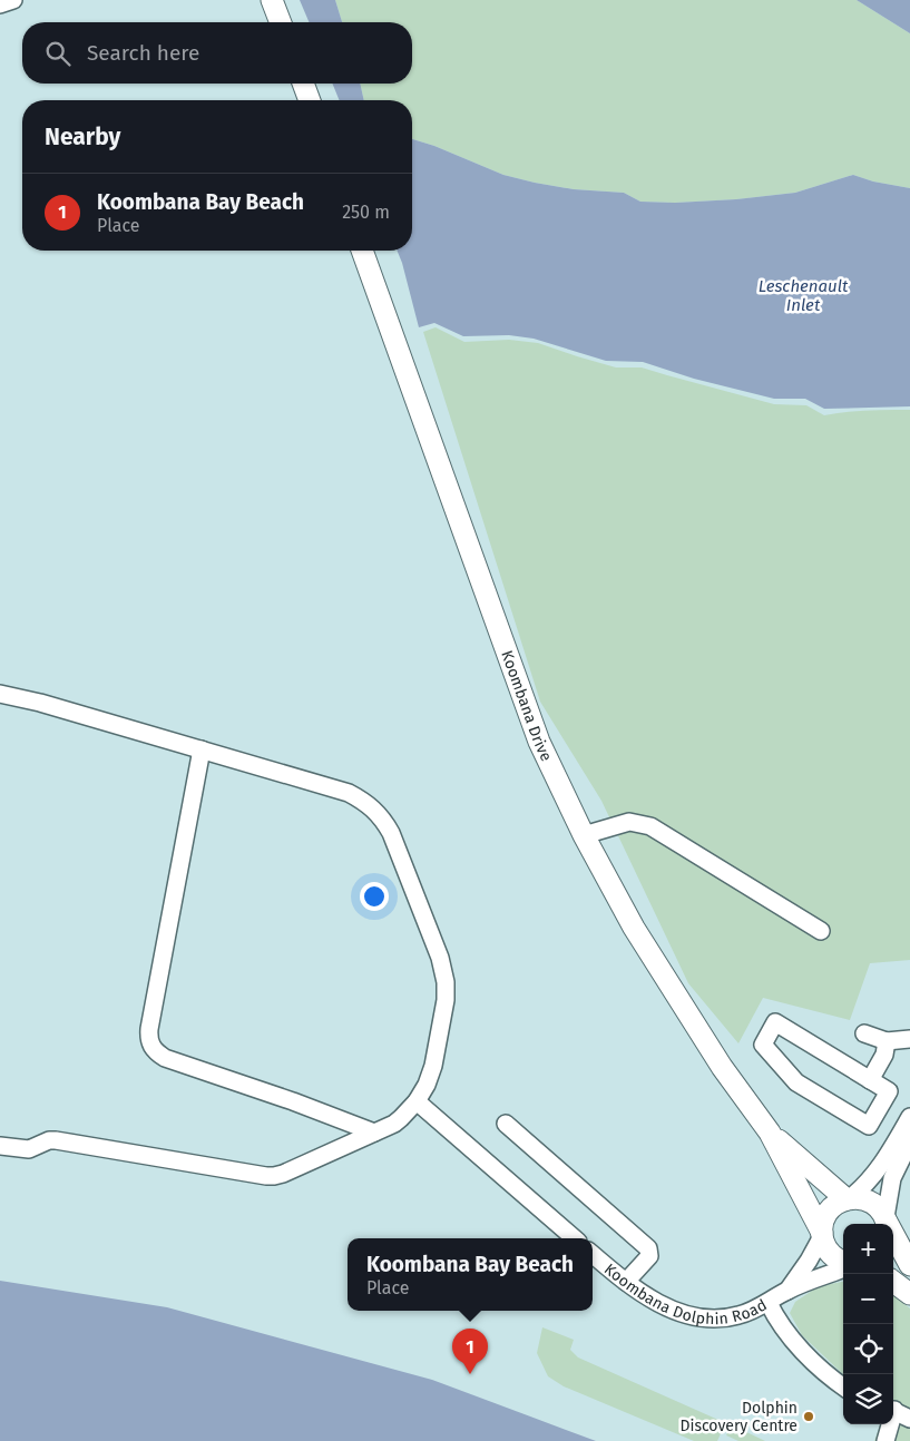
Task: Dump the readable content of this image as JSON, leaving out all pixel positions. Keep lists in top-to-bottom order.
{
  "streets": {
    "main road": ["Koombana Drive"],
    "street": ["Koombana Dolphin Road"]
  },
  "crossings": [
    ["Koombana Drive", "Koombana Dolphin Road"]
  ],
  "water": ["Leschenault Inlet"],
  "places": ["Dolphin Discovery Centre"],
  "page": {
    "search": "Search here",
    "heading": "Nearby",
    "list": [
      {
        "mark": "1",
        "name": "Koombana Bay Beach",
        "note": "Place",
        "value": "250 m"
      }
    ],
    "map_buttons": ["+", "−"],
    "popup": ["Koombana Bay Beach", "Place"],
    "pins": "1"
  }
}
